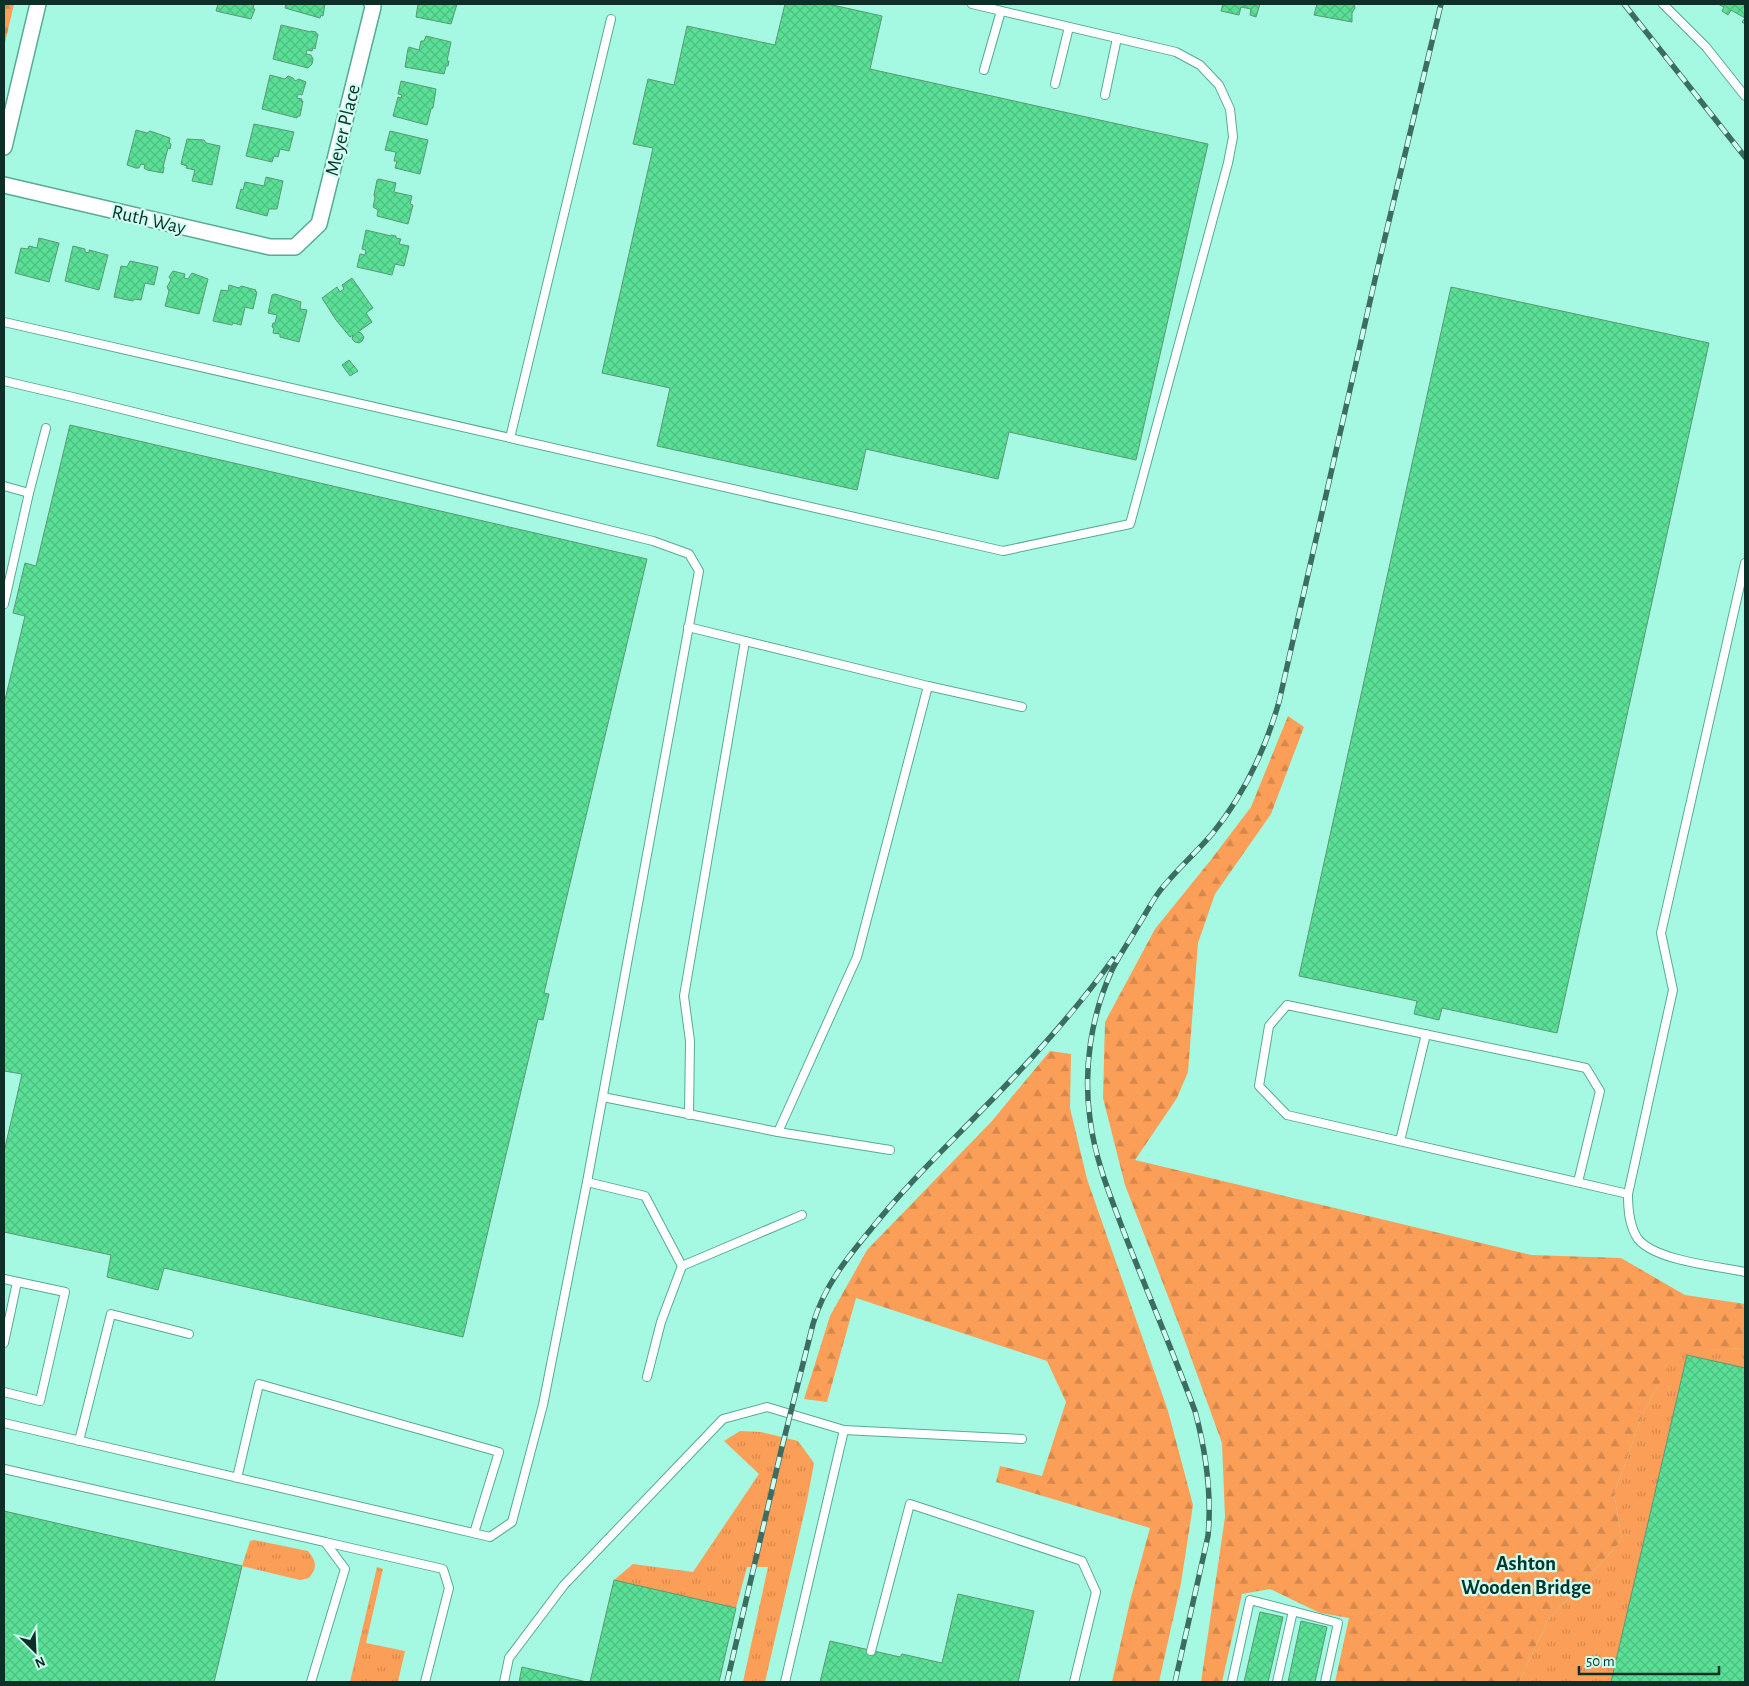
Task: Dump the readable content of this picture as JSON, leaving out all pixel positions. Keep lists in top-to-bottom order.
{
  "streets": {
    "street": ["Meyer Place", "Ruth Way"]
  },
  "crossings": [
    ["Meyer Place", "Ruth Way"]
  ],
  "districts": ["Ashton Wooden Bridge"],
  "scale_bar": "50 m",
  "north": "bottom right"
}
